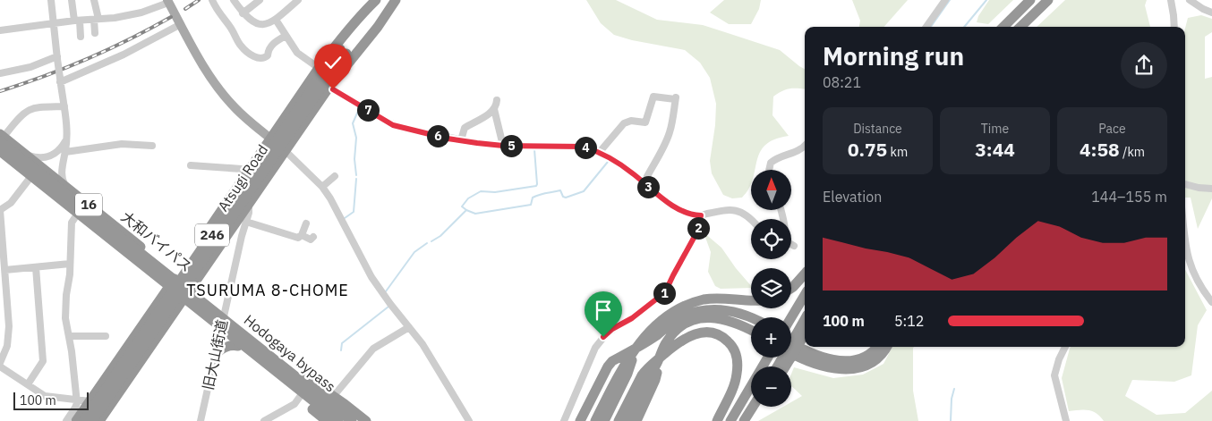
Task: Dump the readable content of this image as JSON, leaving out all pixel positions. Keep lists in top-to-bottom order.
{
  "streets": {
    "highway": [
      "Atsugi Road",
      "16",
      "246",
      "大和バイパス",
      "Hodogaya bypass"
    ],
    "street": ["旧大山街道"]
  },
  "crossings": [
    ["16", "Hodogaya bypass"],
    ["16", "旧大山街道"],
    ["大和バイパス", "旧大山街道"],
    ["Hodogaya bypass", "旧大山街道"]
  ],
  "districts": ["TSURUMA 8-CHOME"],
  "scale_bar": "100 m",
  "north": "top",
  "page": {
    "heading": ["Morning run", "08:21"],
    "pins": [
      "7",
      "6",
      "5",
      "4",
      "3",
      "2",
      "1"
    ],
    "stats": [
      ["Distance", "0.75 km"],
      ["Time", "3:44"],
      ["Pace", "4:58 /km"]
    ],
    "map_buttons": ["+", "−"],
    "chart": ["Elevation", "144–155 m"],
    "list": [
      {
        "name": "100 m",
        "note": "5:12"
      }
    ],
    "scale": "100 m"
  }
}
